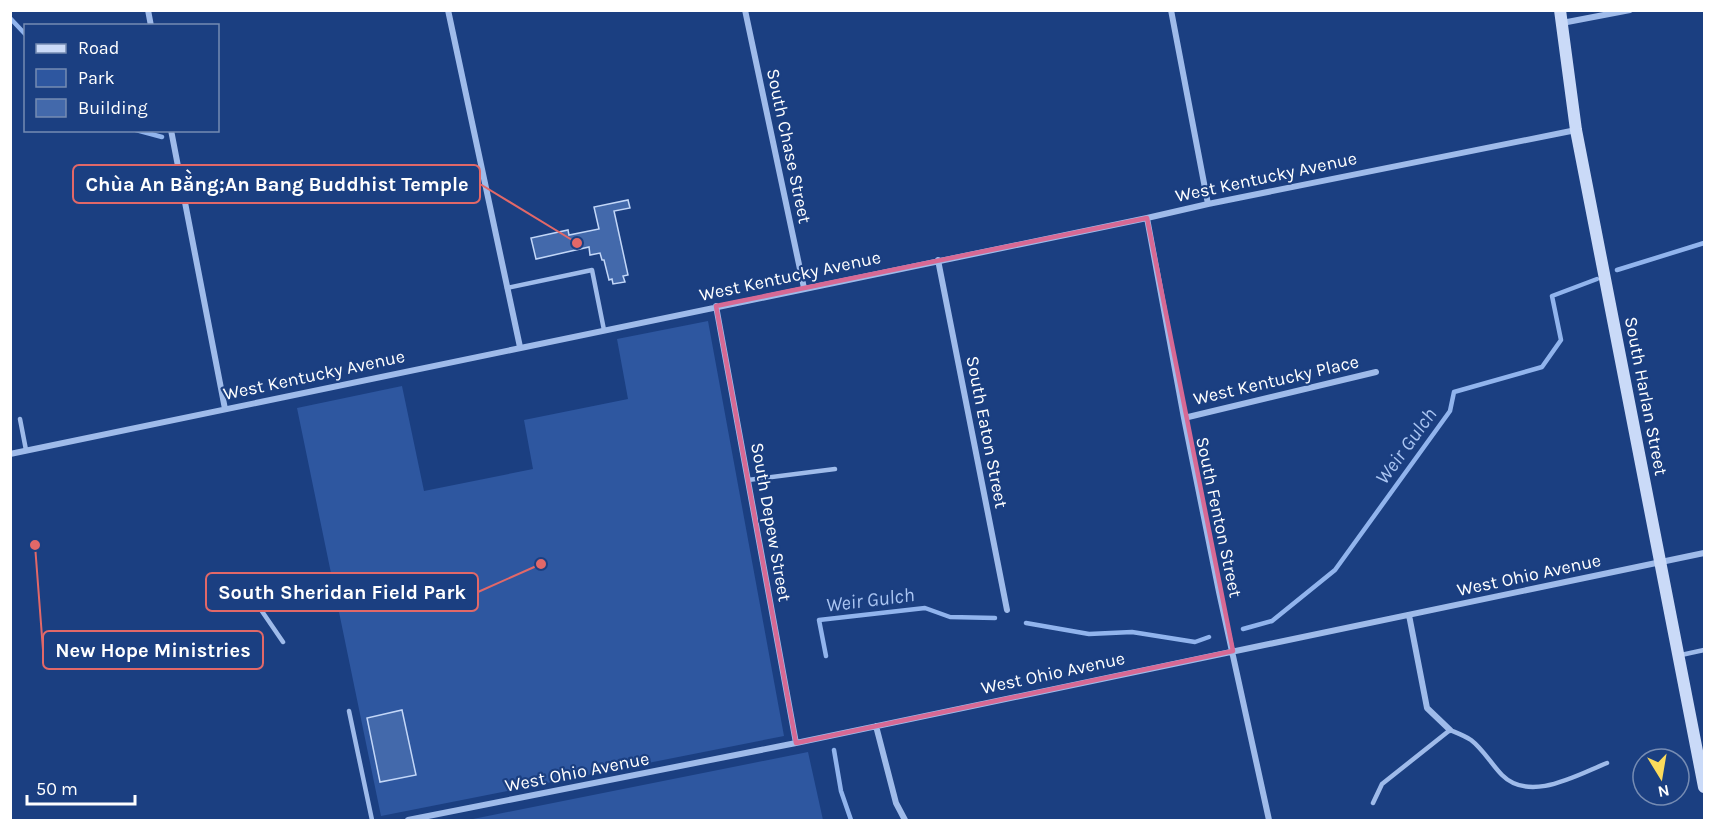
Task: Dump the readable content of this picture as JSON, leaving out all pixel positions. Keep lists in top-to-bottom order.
{
  "streets": {
    "street": [
      "South Chase Street",
      "West Kentucky Avenue",
      "West Kentucky Place",
      "South Harlan Street",
      "South Eaton Street",
      "South Fenton Street",
      "South Depew Street",
      "West Ohio Avenue"
    ]
  },
  "crossings": [
    ["South Chase Street", "West Kentucky Avenue"],
    ["West Kentucky Avenue", "South Harlan Street"],
    ["West Kentucky Avenue", "South Eaton Street"],
    ["West Kentucky Avenue", "South Fenton Street"],
    ["West Kentucky Avenue", "South Depew Street"],
    ["West Kentucky Place", "South Fenton Street"],
    ["South Harlan Street", "West Ohio Avenue"],
    ["South Fenton Street", "West Ohio Avenue"],
    ["South Depew Street", "West Ohio Avenue"]
  ],
  "water": ["Weir Gulch"],
  "places": ["Chùa An Bằng;An Bang Buddhist Temple", "New Hope Ministries", "South Sheridan Field Park"],
  "legend": ["Road", "Park", "Building"],
  "scale_bar": "50 m",
  "north": "bottom"
}
